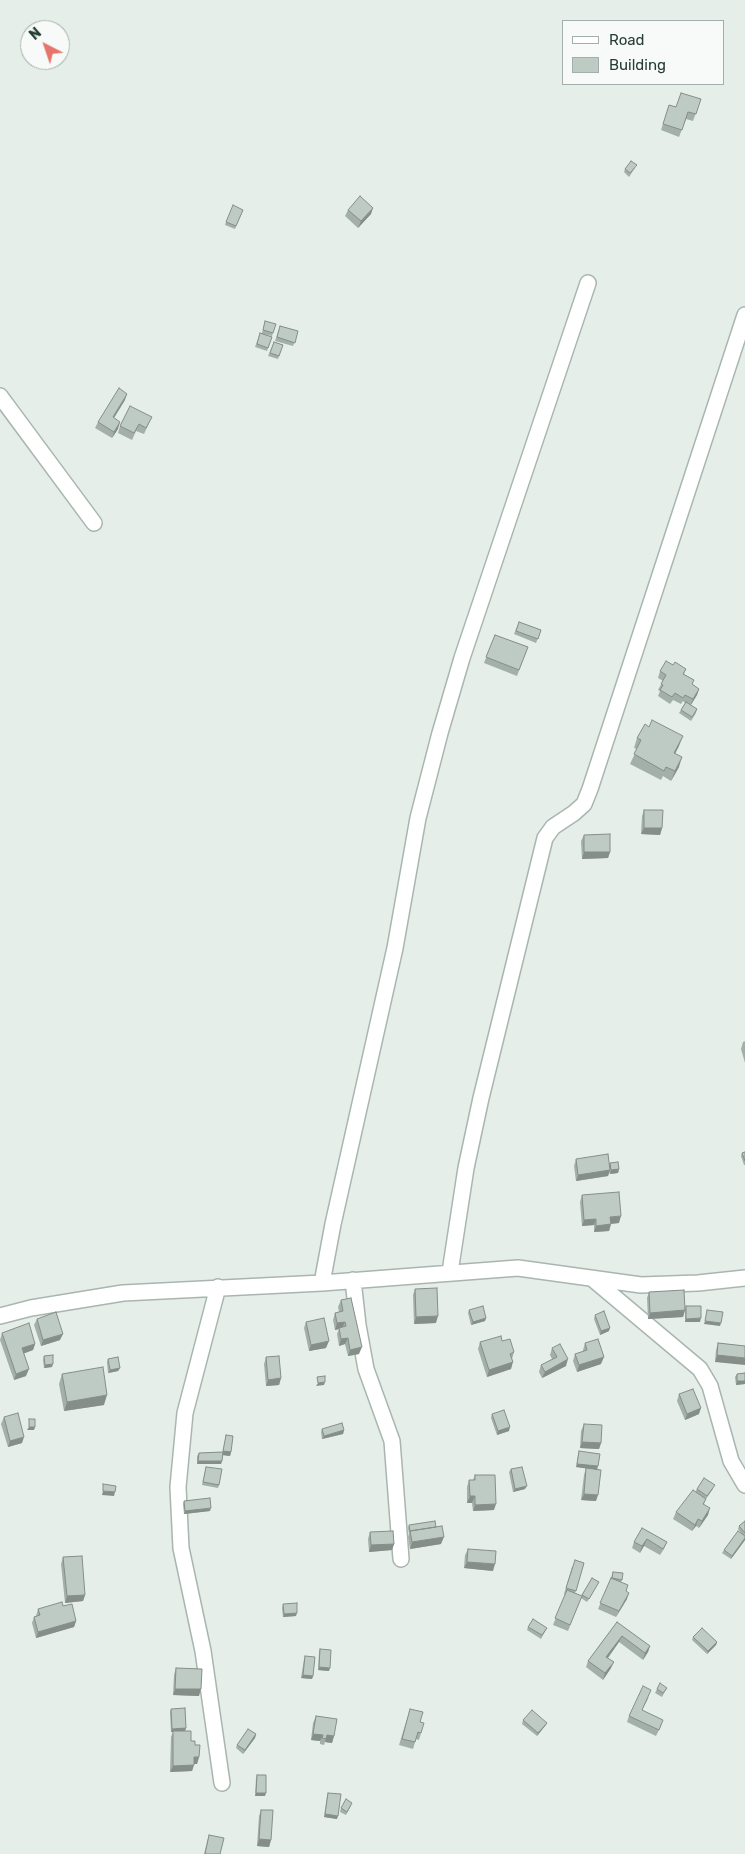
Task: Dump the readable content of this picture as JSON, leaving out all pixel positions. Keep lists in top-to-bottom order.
{
  "legend": ["Road", "Building"],
  "north": "top left"
}
